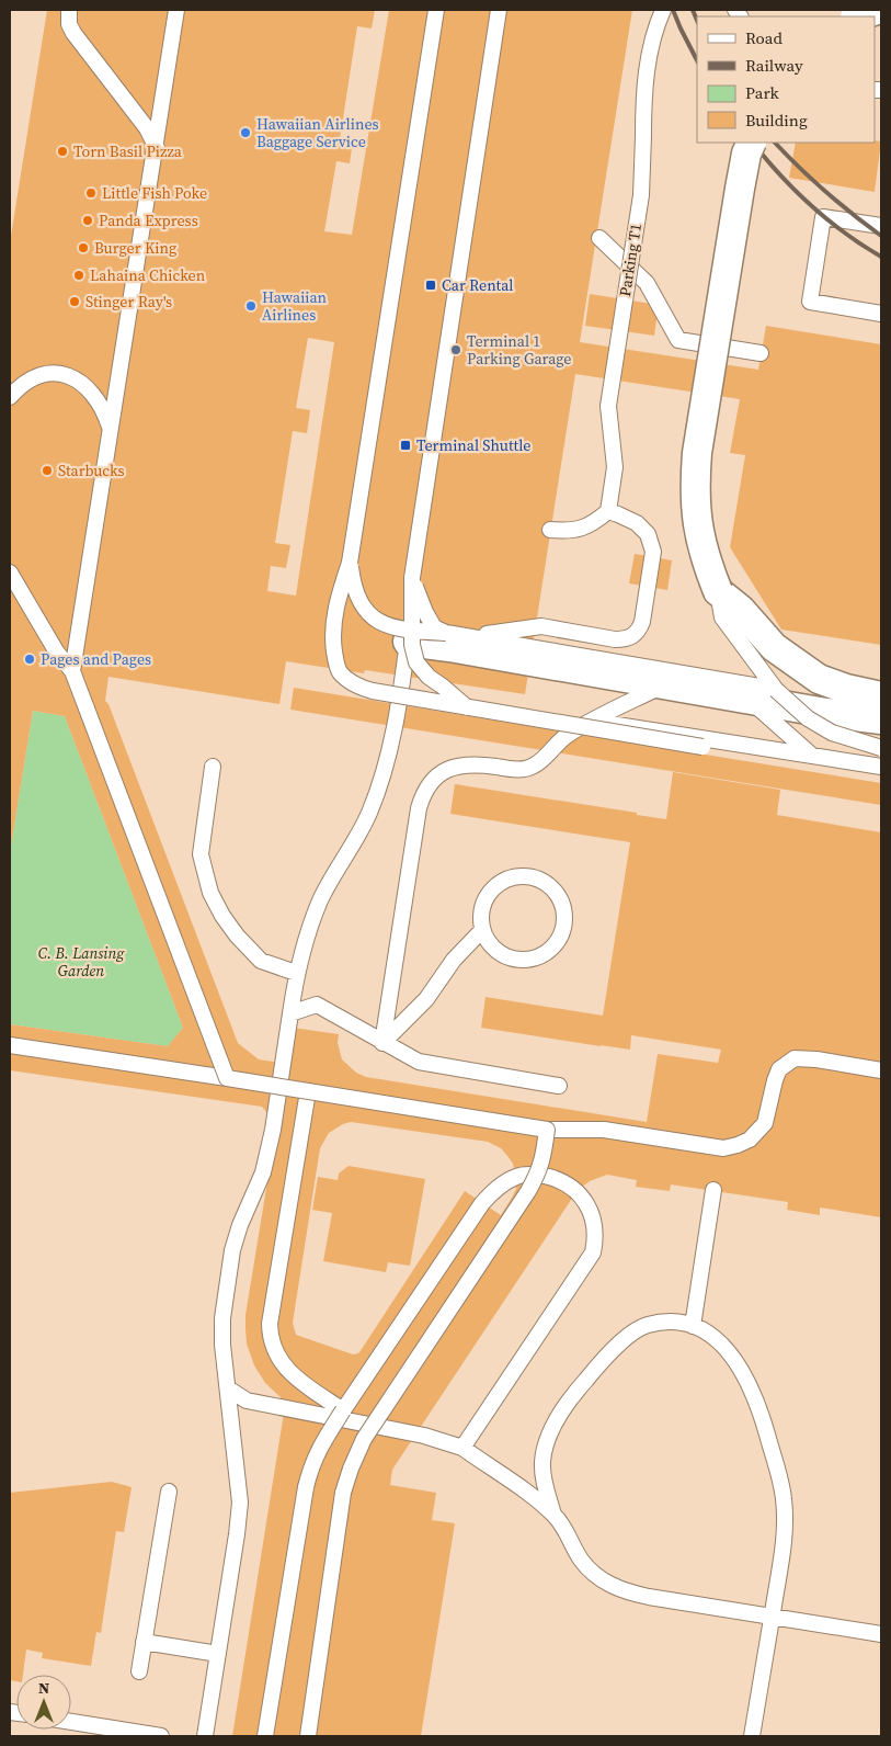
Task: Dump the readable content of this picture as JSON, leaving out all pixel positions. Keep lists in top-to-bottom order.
{
  "streets": {
    "lane": ["Parking T1"]
  },
  "parks": ["C. B. Lansing Garden"],
  "places": {
    "other": [
      "Hawaiian Airlines Baggage Service",
      "Torn Basil Pizza",
      "Little Fish Poke",
      "Panda Express",
      "Burger King",
      "Lahaina Chicken",
      "Stinger Ray's",
      "Hawaiian Airlines",
      "Terminal 1 Parking Garage",
      "Starbucks",
      "Pages and Pages"
    ],
    "transit": ["Car Rental", "Terminal Shuttle"]
  },
  "legend": [
    "Road",
    "Railway",
    "Park",
    "Building"
  ],
  "north": "top"
}
